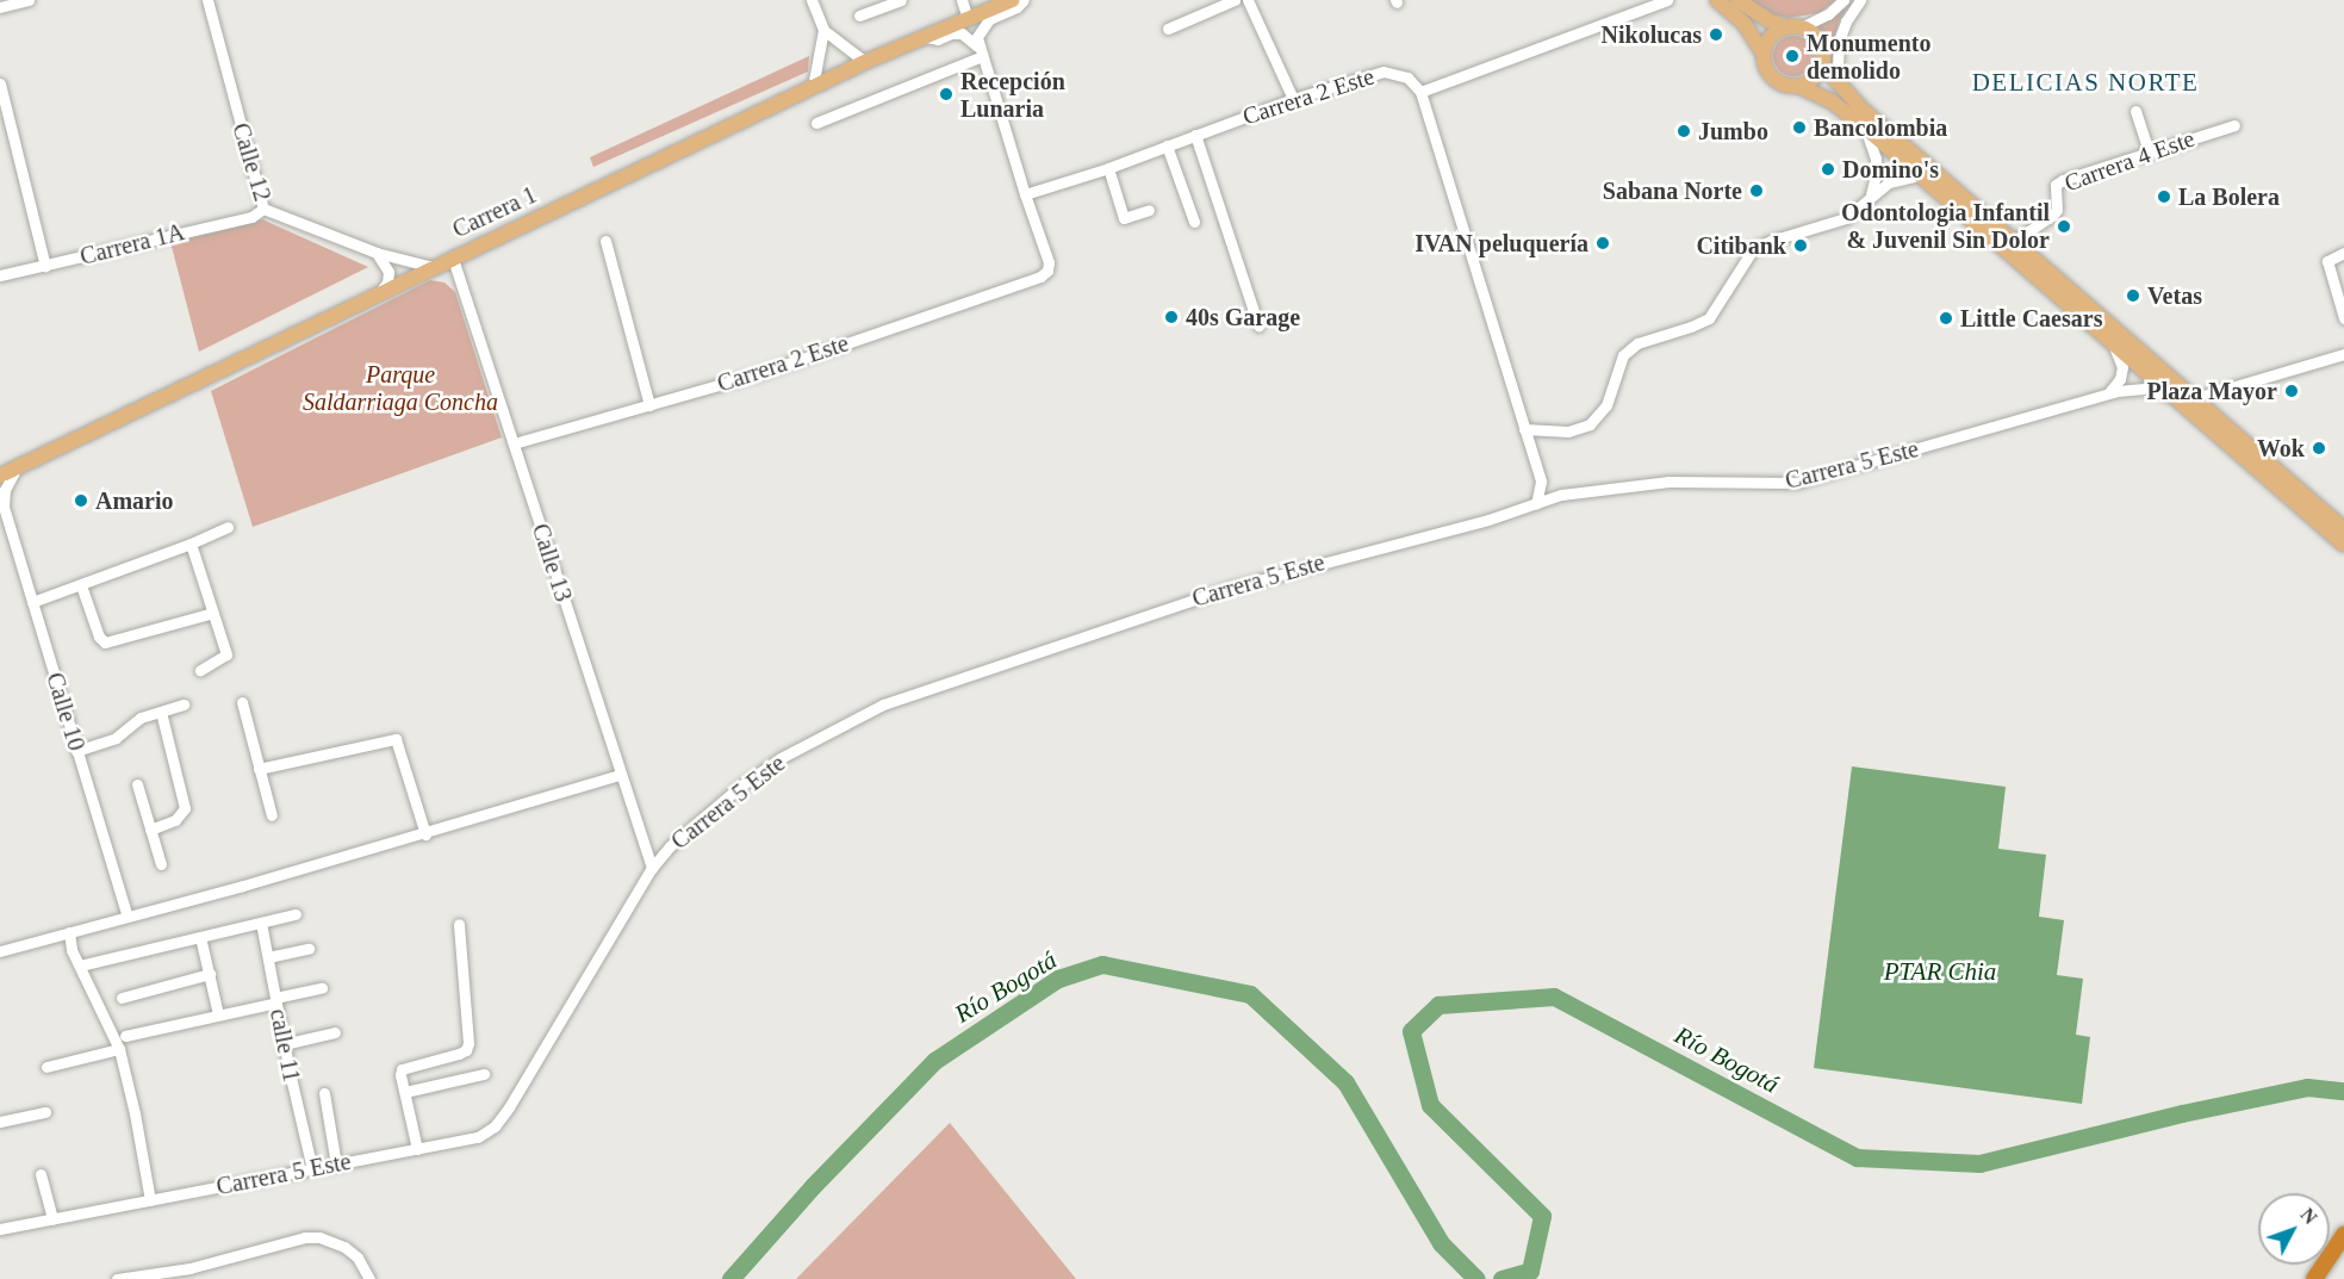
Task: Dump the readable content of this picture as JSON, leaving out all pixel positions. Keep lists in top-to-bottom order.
{
  "streets": {
    "main road": ["Carrera 1"],
    "street": [
      "Carrera 2 Este",
      "Carrera 4 Este",
      "Calle 12",
      "Carrera 1A",
      "Carrera 5 Este",
      "Calle 13",
      "Calle 10",
      "calle 11"
    ]
  },
  "crossings": [
    ["Carrera 2 Este", "Calle 13"],
    ["Calle 12", "Carrera 1"],
    ["Calle 12", "Carrera 1A"],
    ["Carrera 1", "Calle 13"],
    ["Carrera 5 Este", "Calle 13"],
    ["Carrera 5 Este", "calle 11"]
  ],
  "districts": ["DELICIAS NORTE"],
  "water": ["PTAR Chia", "Río Bogotá"],
  "parks": ["Parque Saldarriaga Concha"],
  "places": [
    "Nikolucas",
    "Monumento demolido",
    "Recepción Lunaria",
    "Bancolombia",
    "Jumbo",
    "Domino's",
    "Sabana Norte",
    "La Bolera",
    "Odontologia Infantil & Juvenil Sin Dolor",
    "IVAN peluquería",
    "Citibank",
    "Vetas",
    "40s Garage",
    "Little Caesars",
    "Plaza Mayor",
    "Wok",
    "Amario"
  ],
  "north": "top right"
}
